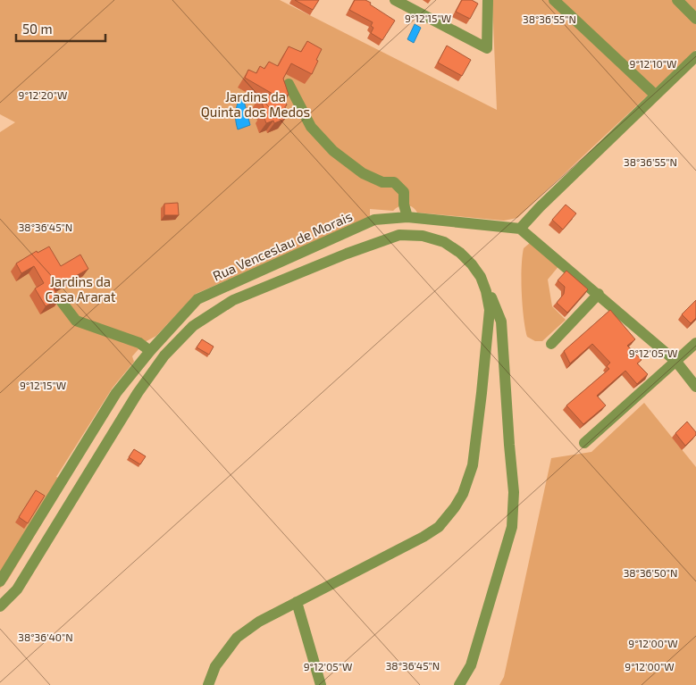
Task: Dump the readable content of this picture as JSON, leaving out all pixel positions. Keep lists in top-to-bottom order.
{
  "streets": {
    "street": ["Rua Venceslau de Morais"]
  },
  "parks": ["Jardins da Quinta dos Medos", "Jardins da Casa Ararat"],
  "scale_bar": "50 m",
  "coordinates": [
    "9°12'15\"W",
    "38°36'55\"N",
    "9°12'10\"W",
    "9°12'20\"W",
    "38°36'45\"N",
    "9°12'05\"W",
    "38°36'50\"N",
    "38°36'40\"N",
    "9°12'00\"W"
  ]
}
